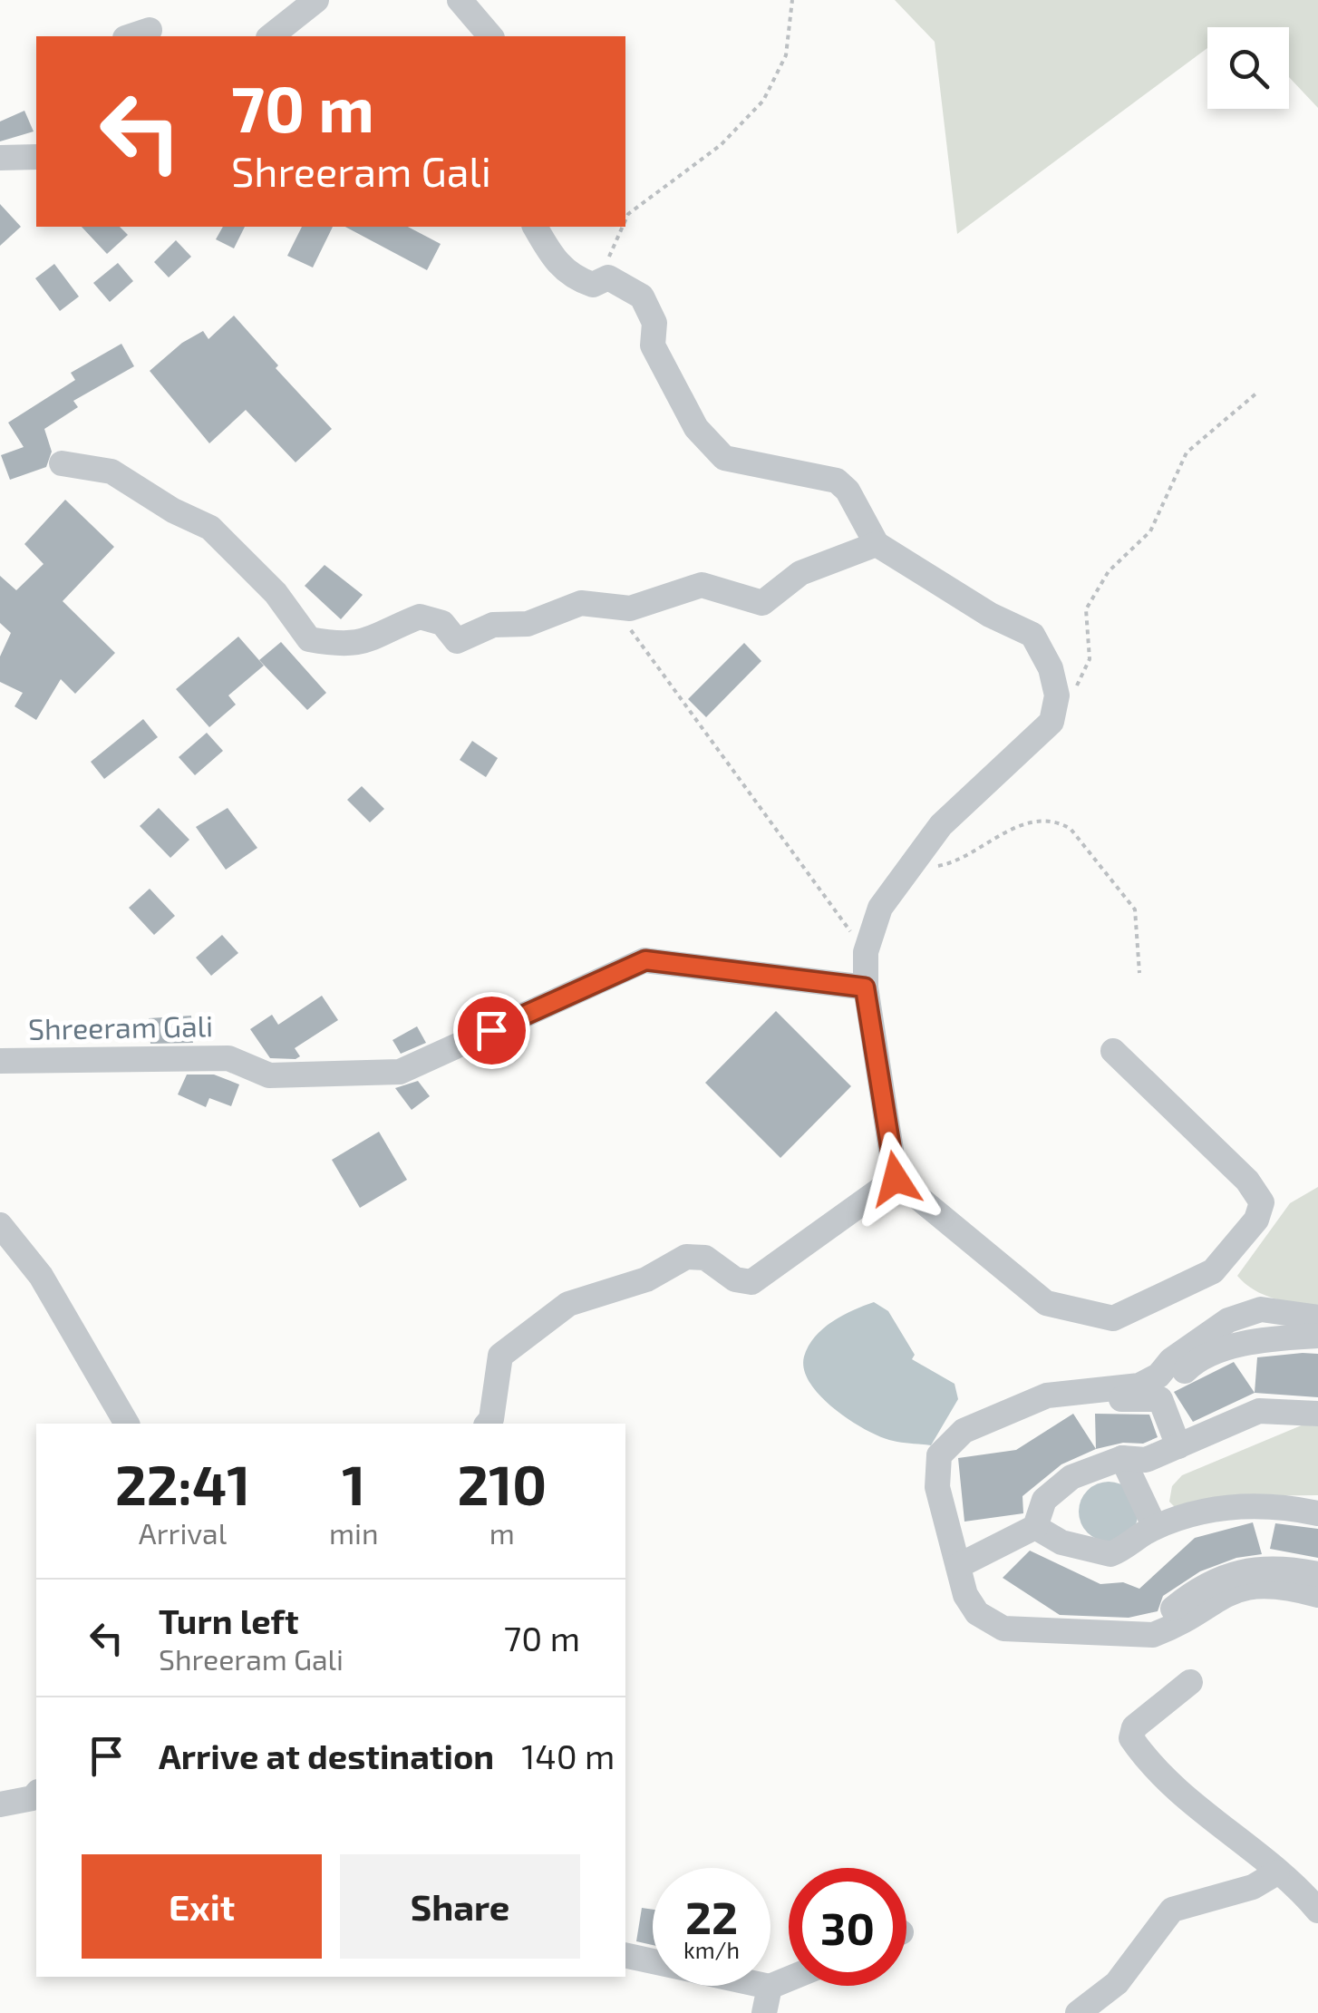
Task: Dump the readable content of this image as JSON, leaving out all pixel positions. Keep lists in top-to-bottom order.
{
  "streets": {
    "street": ["Shreeram Gali"]
  },
  "page": {
    "turn": ["70 m", "Shreeram Gali"],
    "eta": [
      "22:41",
      "Arrival",
      "1",
      "min",
      "210",
      "m"
    ],
    "list": [
      {
        "name": "Turn left",
        "note": "Shreeram Gali",
        "value": "70 m"
      },
      {
        "name": "Arrive at destination",
        "value": "140 m"
      }
    ],
    "buttons": ["Exit", "Share"],
    "speed": "22 km/h",
    "limit": "30"
  }
}
